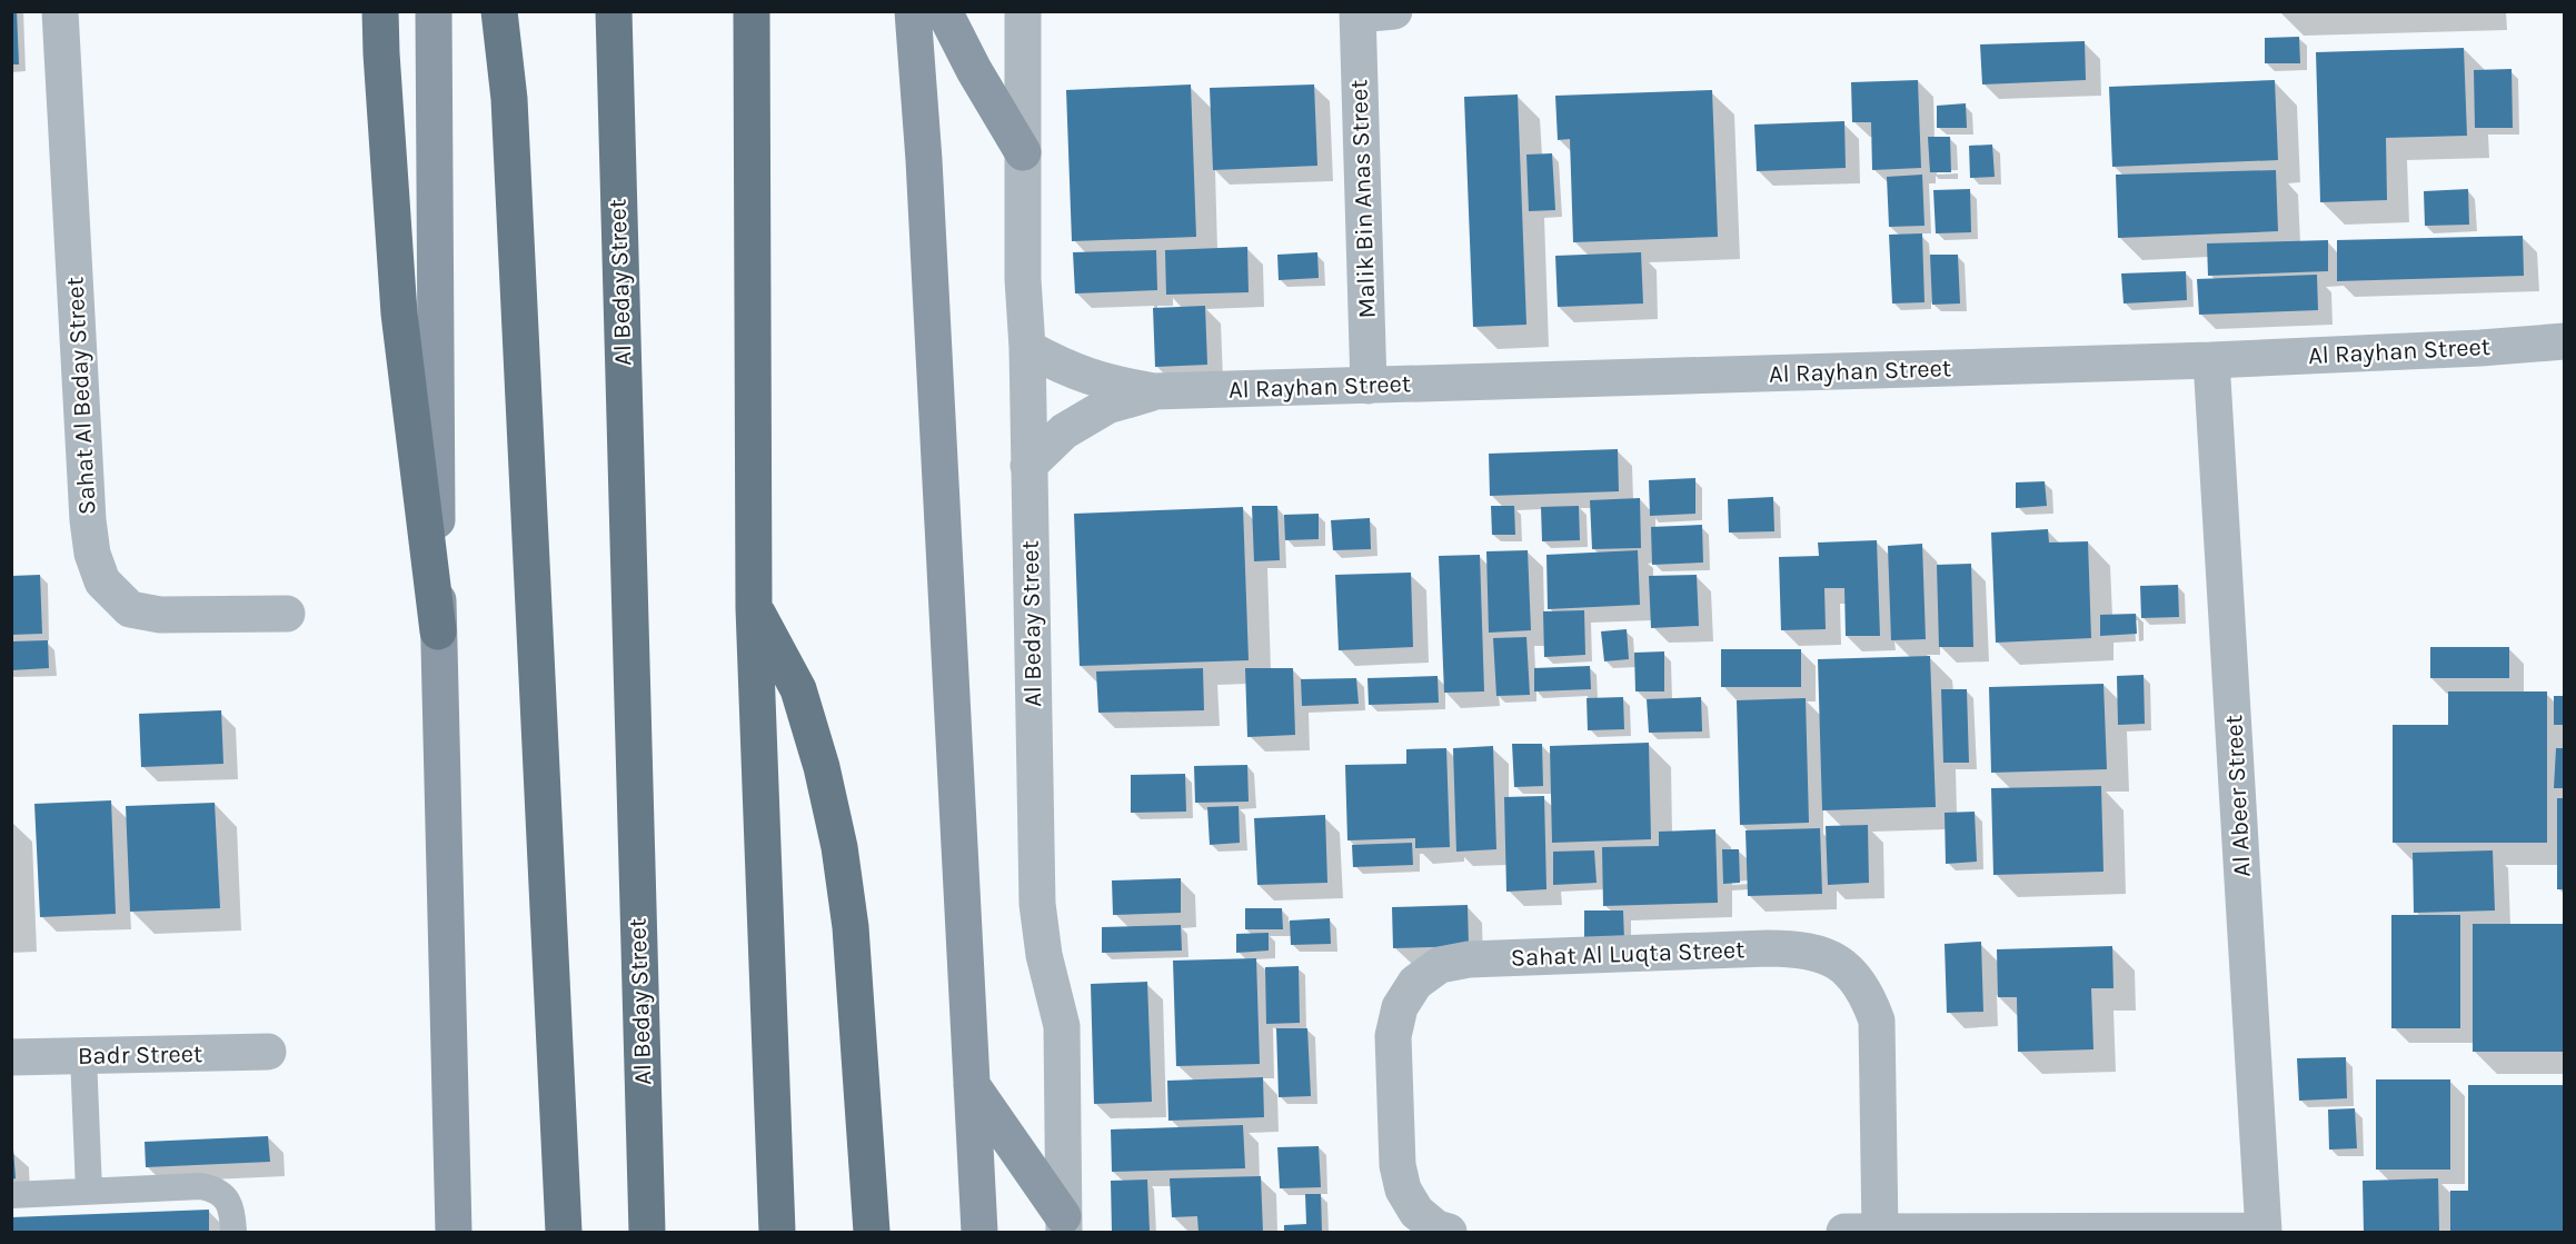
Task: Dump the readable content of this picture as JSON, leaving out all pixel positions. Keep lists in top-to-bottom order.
{
  "streets": {
    "highway": ["Al Beday Street"],
    "street": [
      "Malik Bin Anas Street",
      "Al Rayhan Street",
      "Sahat Al Beday Street",
      "Al Abeer Street",
      "Sahat Al Luqta Street",
      "Badr Street"
    ]
  },
  "crossings": [
    ["Malik Bin Anas Street", "Al Rayhan Street"],
    ["Al Beday Street", "Al Rayhan Street"],
    ["Al Rayhan Street", "Al Abeer Street"]
  ]
}
